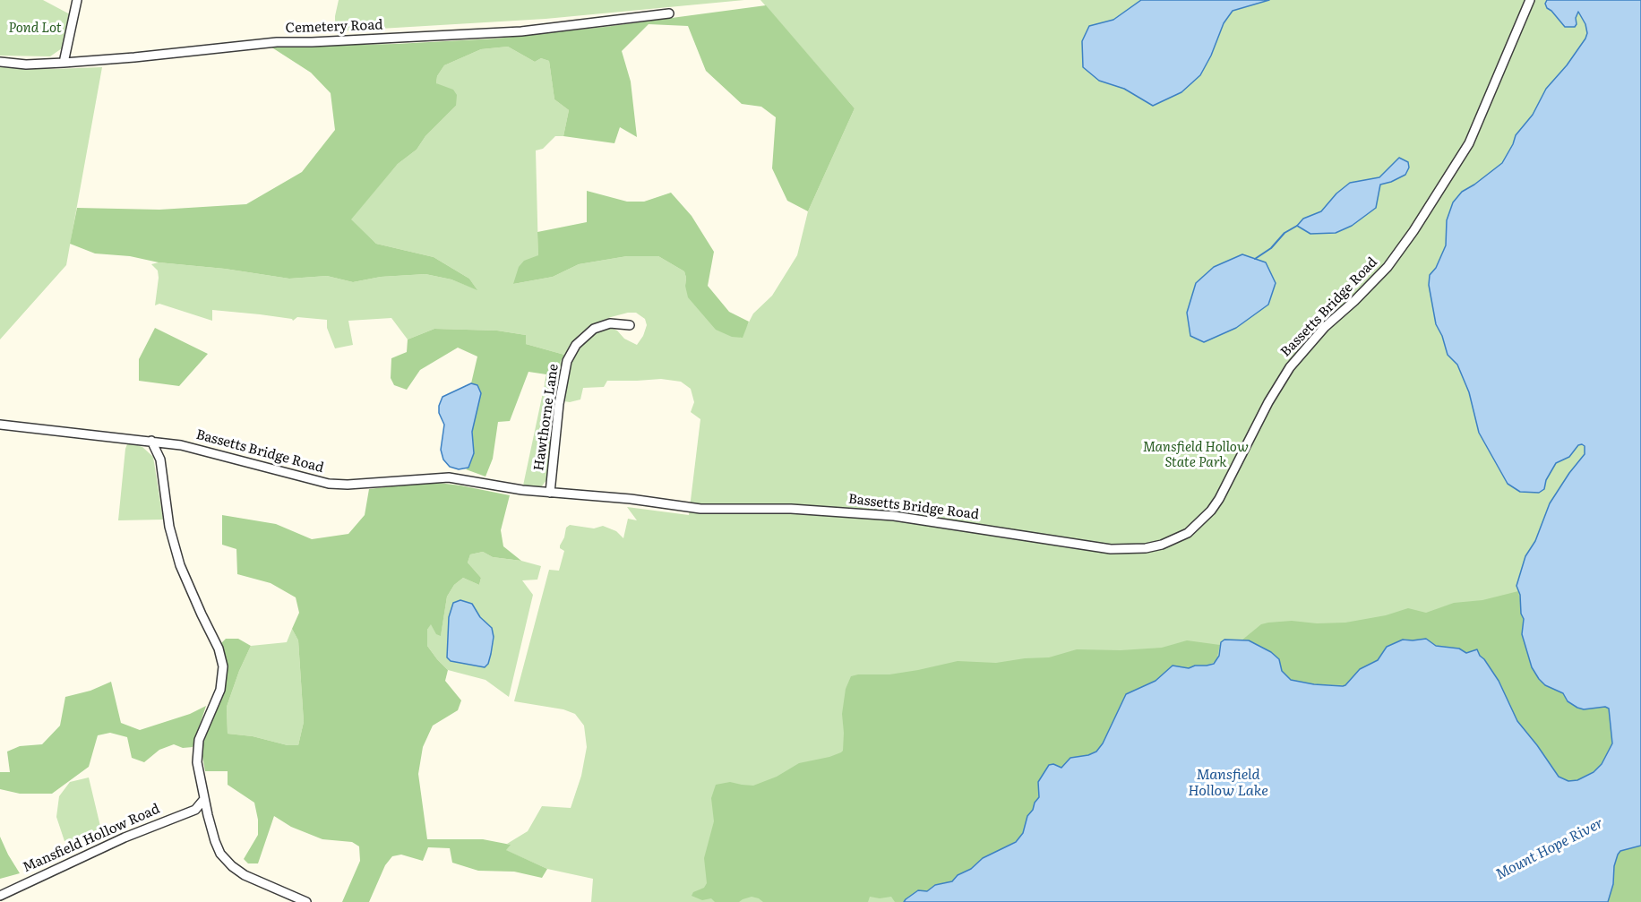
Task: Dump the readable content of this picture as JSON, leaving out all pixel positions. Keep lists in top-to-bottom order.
{
  "streets": {
    "street": [
      "Cemetery Road",
      "Bassetts Bridge Road",
      "Hawthorne Lane",
      "Mansfield Hollow Road"
    ]
  },
  "crossings": [
    ["Bassetts Bridge Road", "Hawthorne Lane"]
  ],
  "water": ["Mansfield Hollow Lake", "Mount Hope River"],
  "parks": ["Pond Lot", "Mansfield Hollow State Park"]
}
